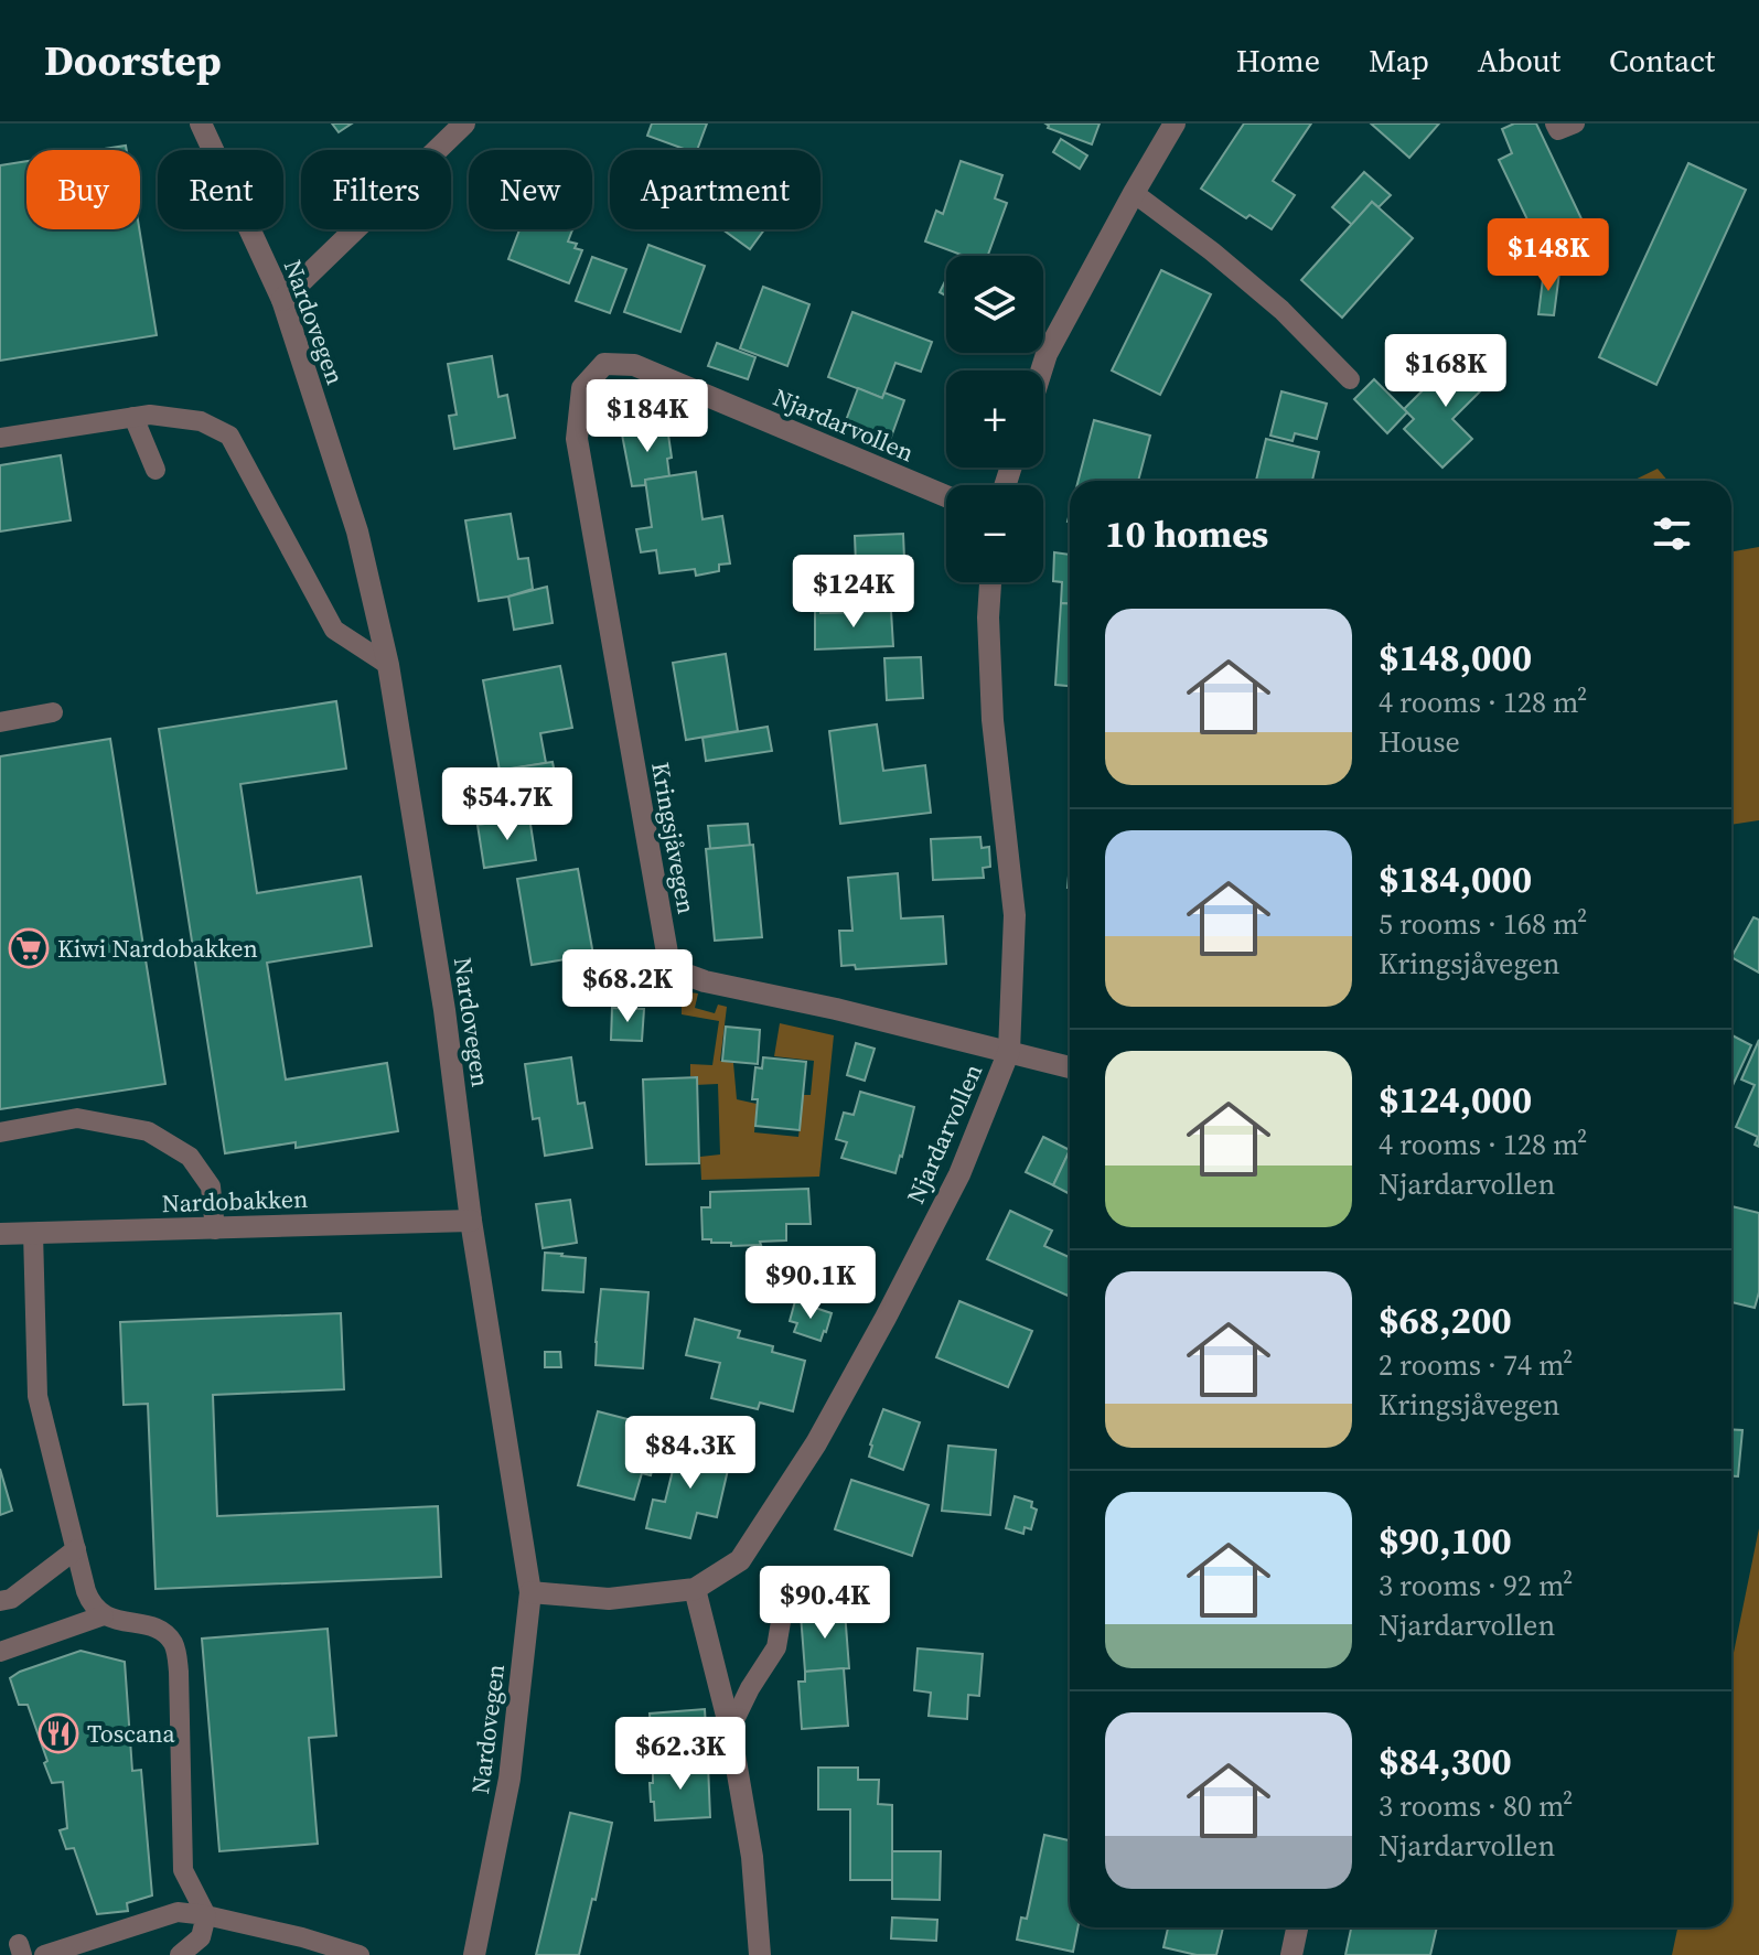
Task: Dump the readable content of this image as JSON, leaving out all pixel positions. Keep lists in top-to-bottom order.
{
  "streets": {
    "street": [
      "Nardovegen",
      "Njardarvollen",
      "Kringsjåvegen",
      "Nardobakken"
    ]
  },
  "crossings": [
    ["Nardovegen", "Njardarvollen"],
    ["Nardovegen", "Nardobakken"],
    ["Njardarvollen", "Kringsjåvegen"]
  ],
  "places": {
    "supermarket": ["Kiwi Nardobakken"],
    "restaurant": ["Toscana"]
  },
  "page": {
    "header": "Doorstep",
    "nav": [
      "Home",
      "Map",
      "About",
      "Contact"
    ],
    "chip": [
      "Buy",
      "Rent",
      "Filters",
      "New",
      "Apartment"
    ],
    "price": [
      "$148K",
      "$168K",
      "$184K",
      "$124K",
      "$54.7K",
      "$68.2K",
      "$90.1K",
      "$84.3K",
      "$90.4K",
      "$62.3K"
    ],
    "map_buttons": ["+", "−"],
    "heading": "10 homes",
    "list": [
      {
        "name": "$148,000",
        "note": "4 rooms · 128 m² · House"
      },
      {
        "name": "$184,000",
        "note": "5 rooms · 168 m² · Kringsjåvegen"
      },
      {
        "name": "$124,000",
        "note": "4 rooms · 128 m² · Njardarvollen"
      },
      {
        "name": "$68,200",
        "note": "2 rooms · 74 m² · Kringsjåvegen"
      },
      {
        "name": "$90,100",
        "note": "3 rooms · 92 m² · Njardarvollen"
      },
      {
        "name": "$84,300",
        "note": "3 rooms · 80 m² · Njardarvollen"
      }
    ]
  }
}
